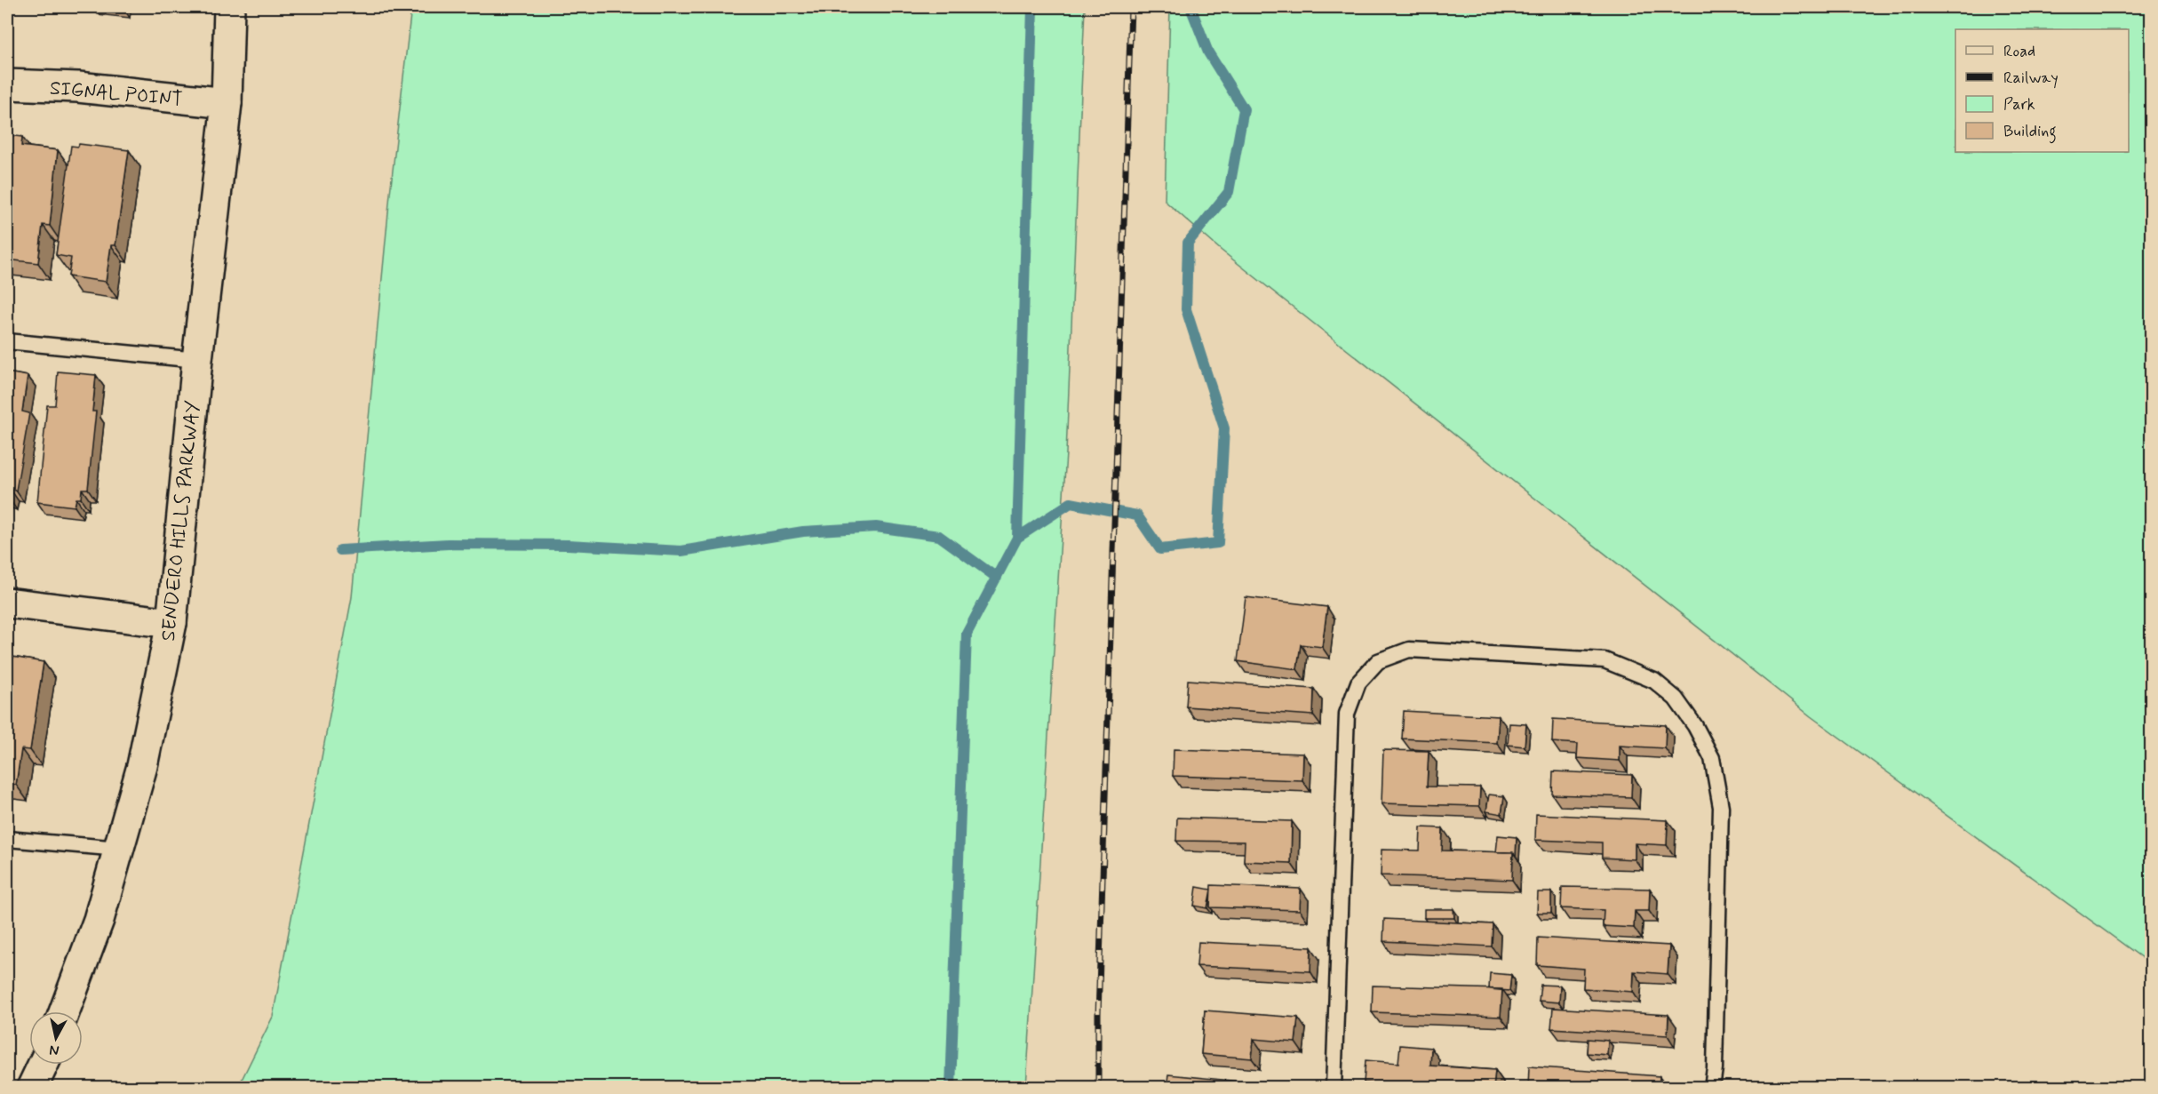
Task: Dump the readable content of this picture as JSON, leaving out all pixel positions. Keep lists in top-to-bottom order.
{
  "streets": {
    "street": ["SIGNAL POINT", "SENDERO HILLS PARKWAY"]
  },
  "crossings": [
    ["SIGNAL POINT", "SENDERO HILLS PARKWAY"]
  ],
  "legend": [
    "Road",
    "Railway",
    "Park",
    "Building"
  ],
  "north": "bottom"
}
